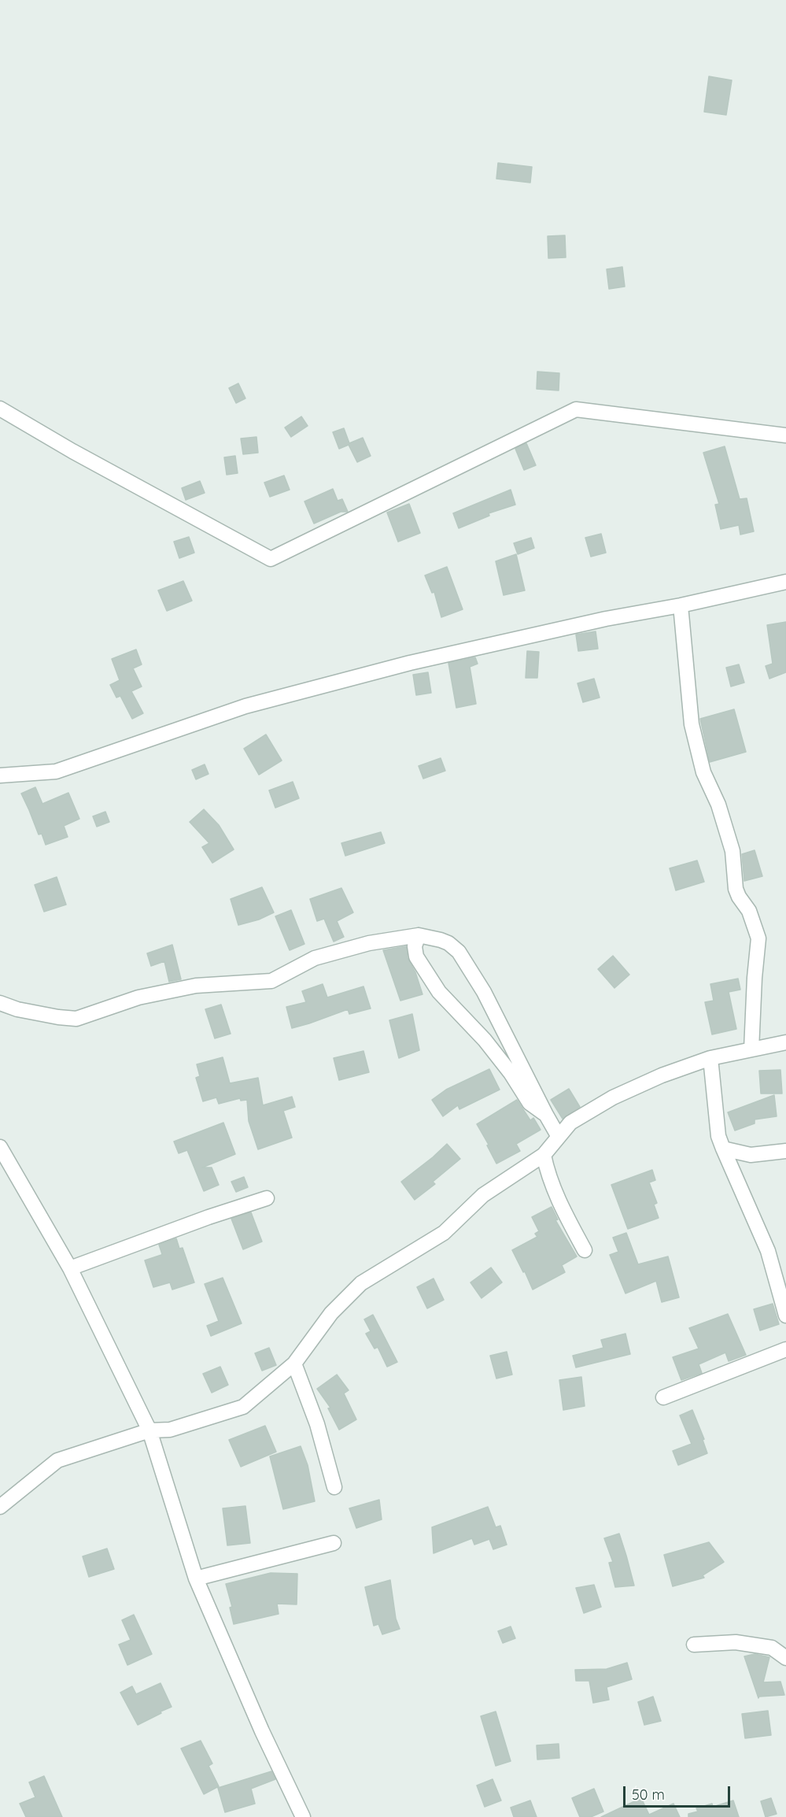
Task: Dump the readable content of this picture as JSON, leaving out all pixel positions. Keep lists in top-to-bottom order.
{
  "scale_bar": "50 m"
}
